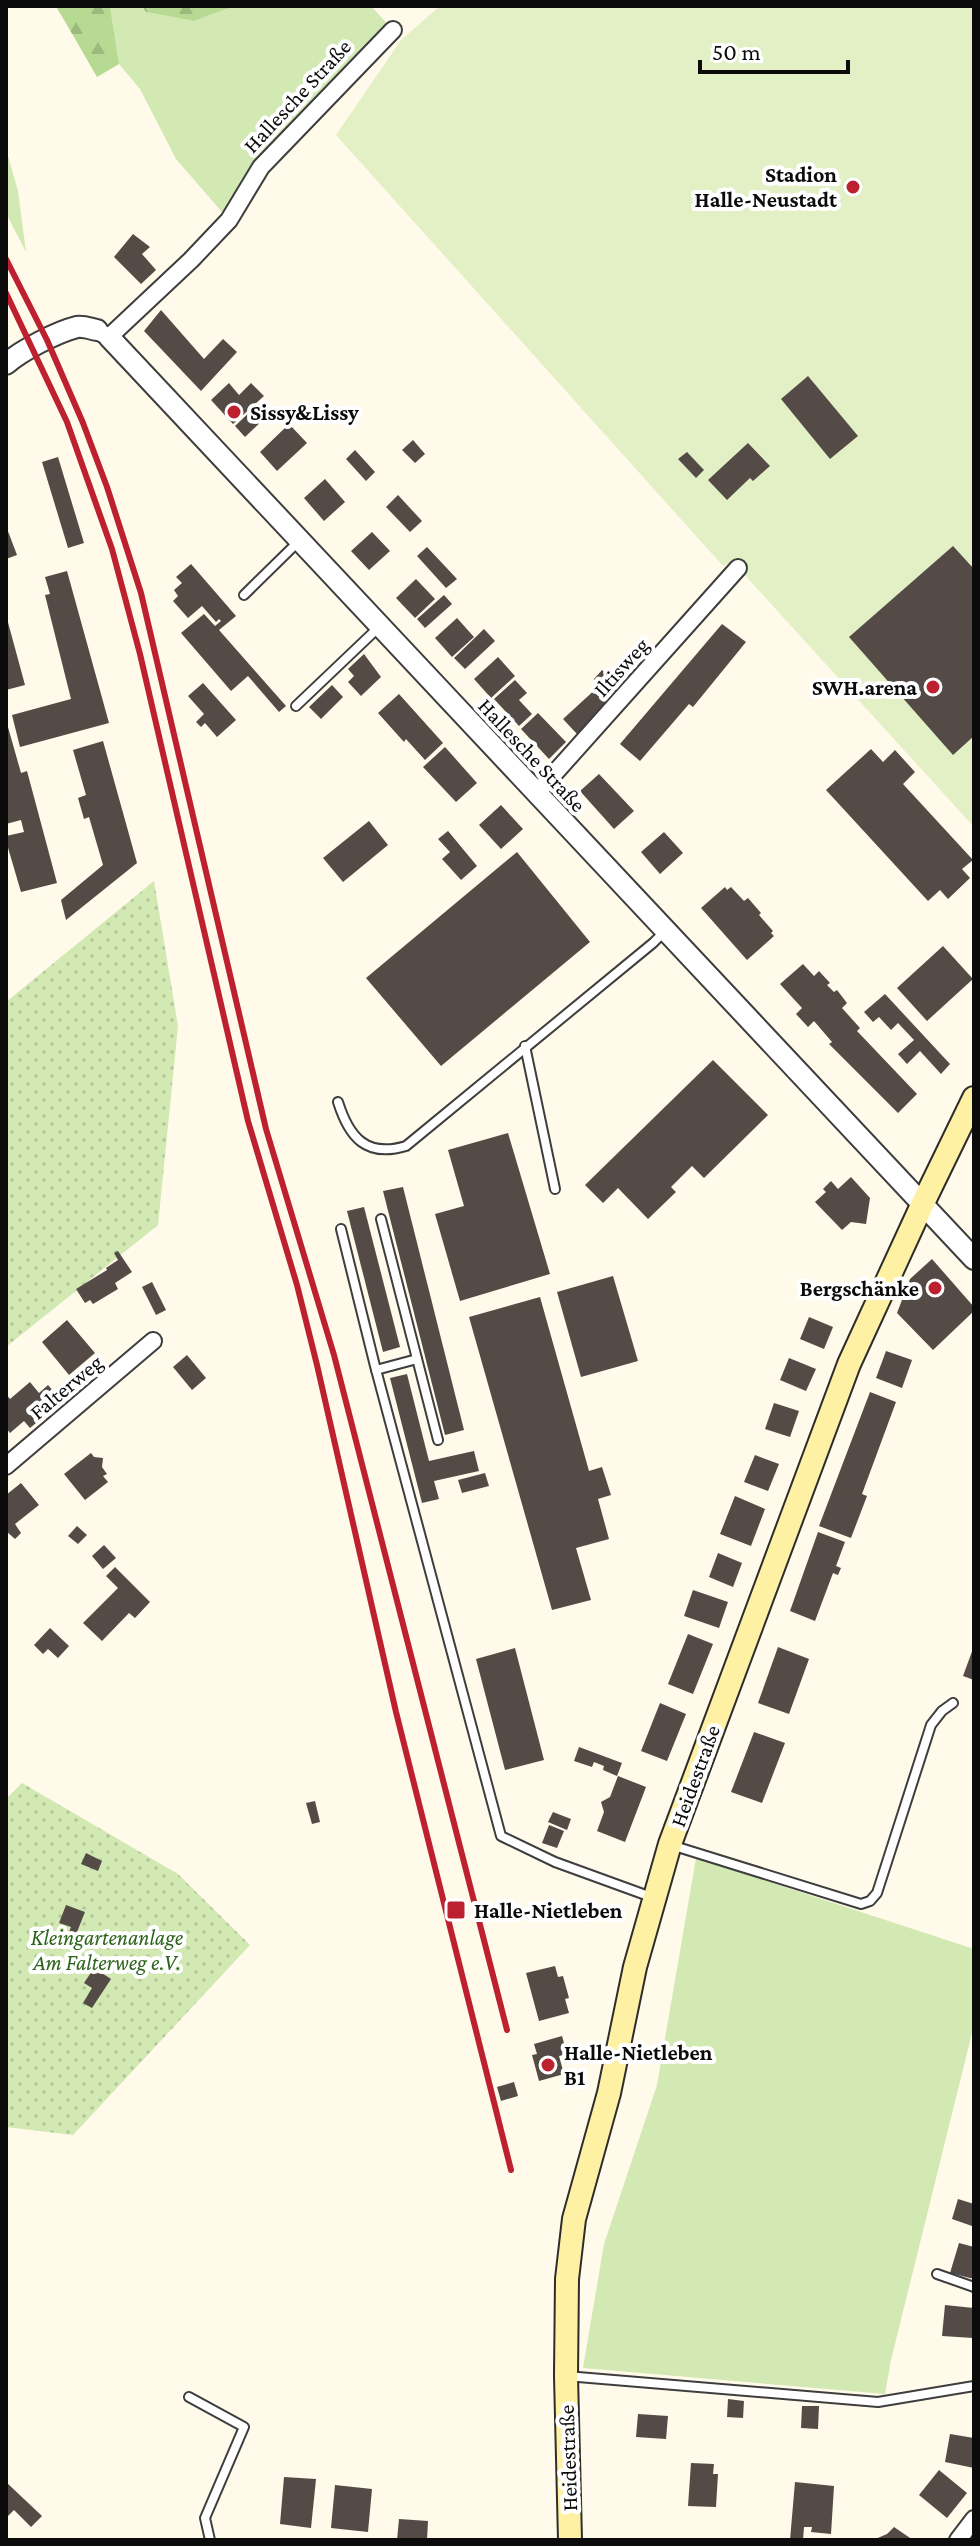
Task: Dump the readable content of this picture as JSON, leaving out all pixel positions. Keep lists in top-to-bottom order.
{
  "streets": {
    "main road": ["Heidestraße"],
    "street": ["Hallesche Straße", "Iltisweg", "Falterweg"]
  },
  "crossings": [
    ["Hallesche Straße", "Iltisweg"],
    ["Hallesche Straße", "Heidestraße"]
  ],
  "parks": ["Kleingartenanlage Am Falterweg e.V."],
  "places": {
    "other": [
      "Stadion Halle-Neustadt",
      "Sissy&Lissy",
      "SWH.arena",
      "Bergschänke",
      "Halle-Nietleben B1"
    ],
    "transit": ["Halle-Nietleben"]
  },
  "scale_bar": "50 m"
}
